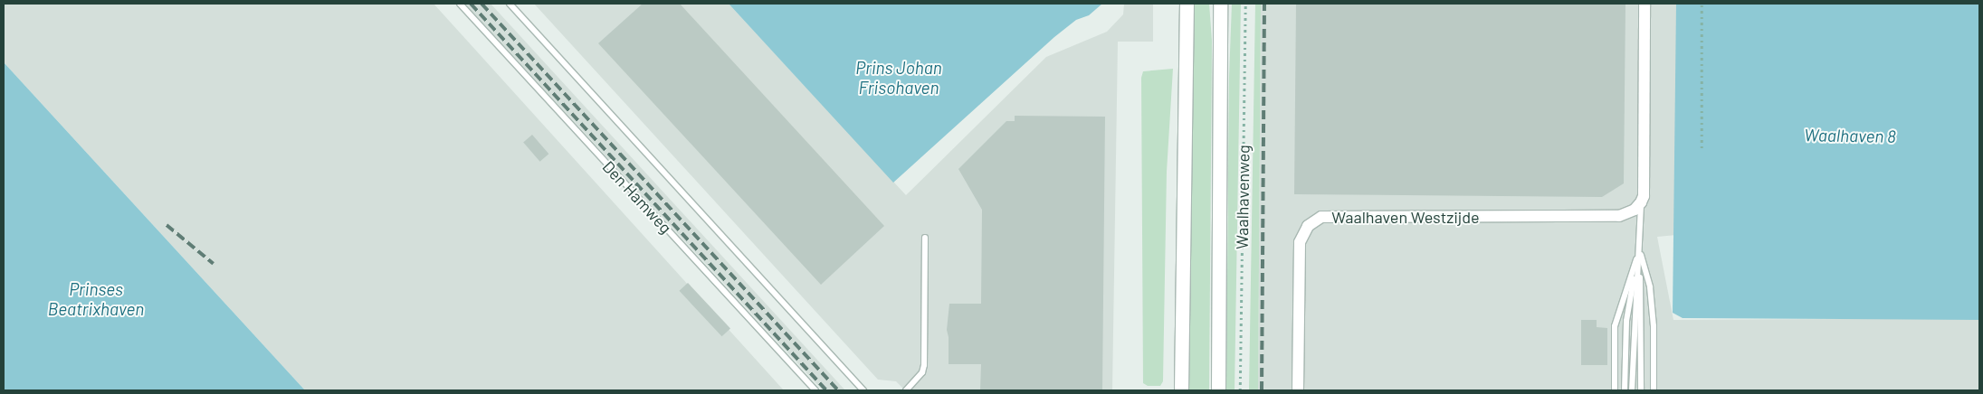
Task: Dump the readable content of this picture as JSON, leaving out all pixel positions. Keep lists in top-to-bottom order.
{
  "streets": {
    "street": ["Waalhavenweg", "Waalhaven Westzijde"],
    "lane": ["Den Hamweg"]
  },
  "water": ["Prins Johan Frisohaven", "Waalhaven 8", "Prinses Beatrixhaven"]
}
